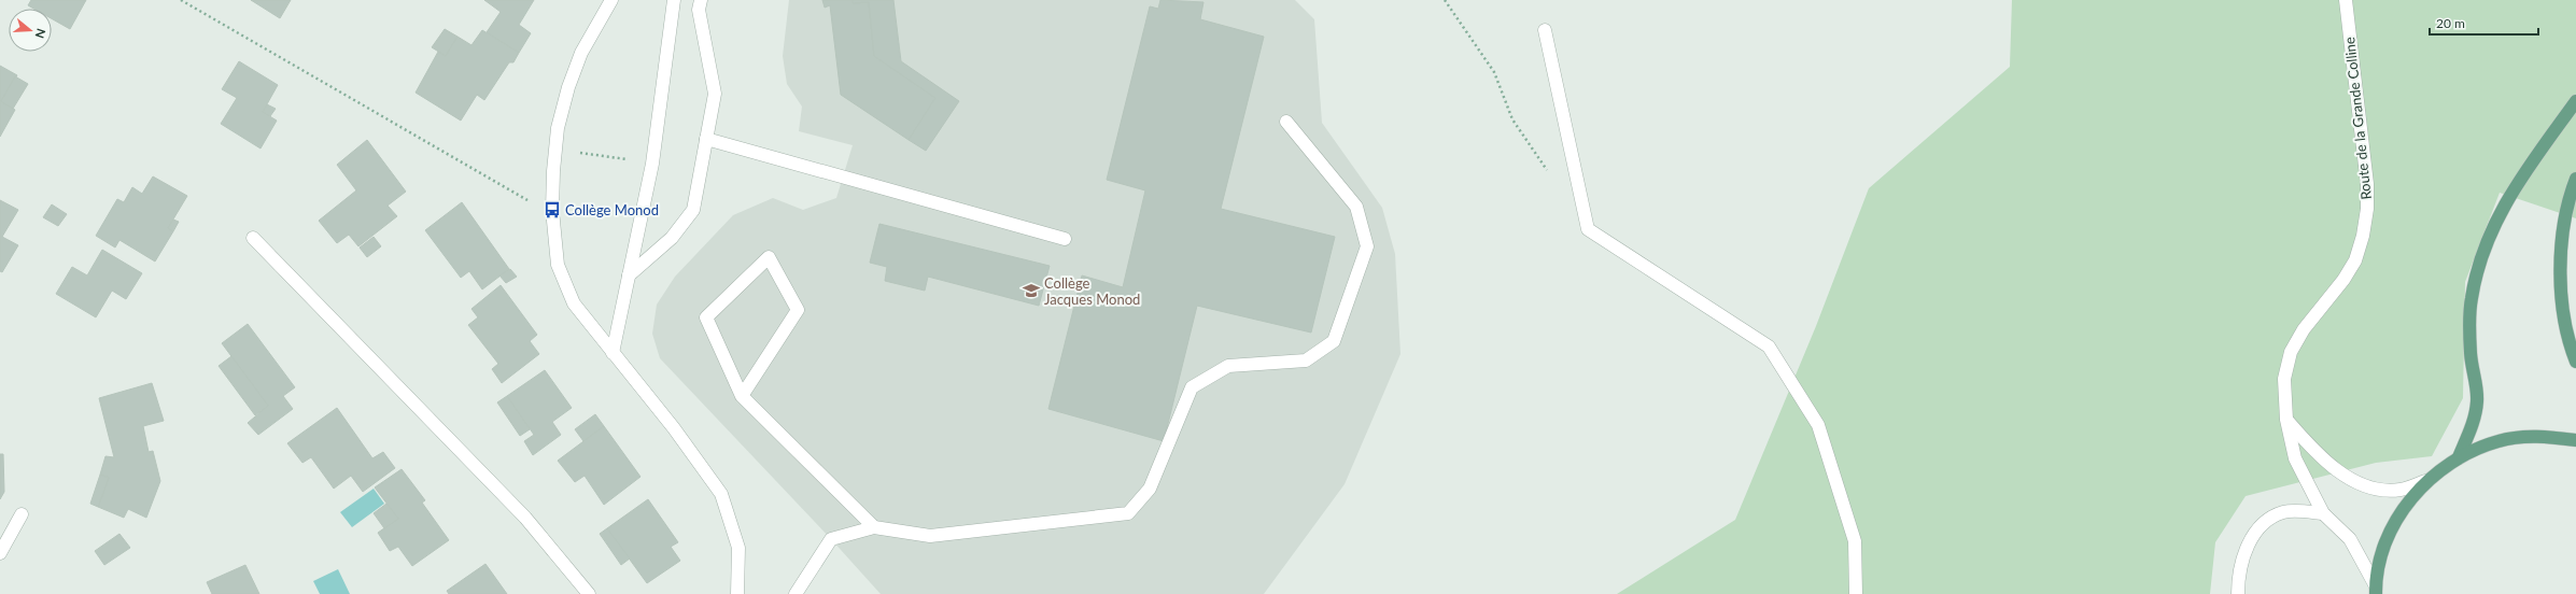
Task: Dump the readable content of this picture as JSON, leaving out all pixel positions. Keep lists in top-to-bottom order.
{
  "streets": {
    "street": ["Route de la Grande Colline"]
  },
  "places": {
    "bus stop": ["Collège Monod"],
    "school or university": ["Collège Jacques Monod"]
  },
  "scale_bar": "20 m",
  "north": "right"
}
